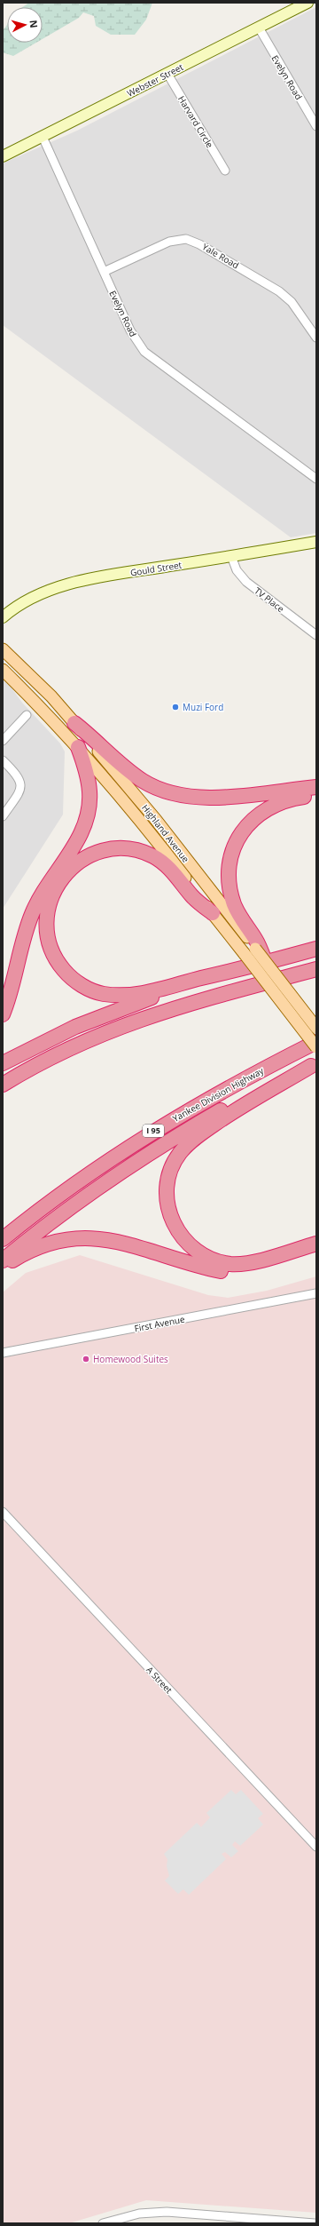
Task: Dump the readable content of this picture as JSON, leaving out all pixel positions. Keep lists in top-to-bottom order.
{
  "streets": {
    "highway": ["Yankee Division Highway", "I 95"],
    "main road": ["Highland Avenue"],
    "street": [
      "Evelyn Road",
      "Webster Street",
      "Harvard Circle",
      "Yale Road",
      "Gould Street",
      "TV Place",
      "First Avenue",
      "A Street"
    ]
  },
  "crossings": [
    ["Evelyn Road", "Webster Street"],
    ["Evelyn Road", "Yale Road"],
    ["Webster Street", "Harvard Circle"],
    ["Gould Street", "TV Place"]
  ],
  "places": ["Muzi Ford", "Homewood Suites"],
  "north": "right"
}
